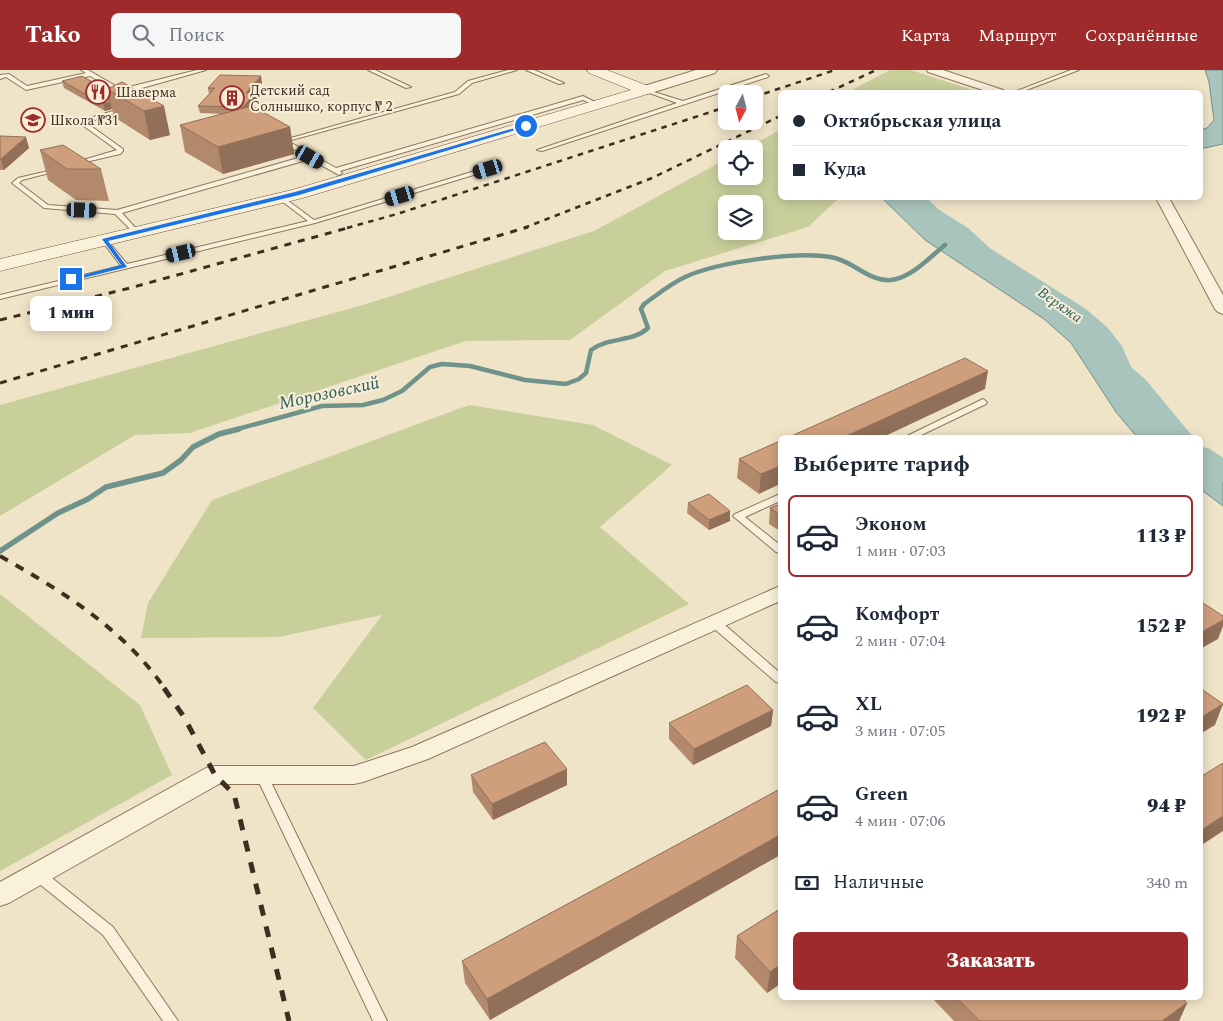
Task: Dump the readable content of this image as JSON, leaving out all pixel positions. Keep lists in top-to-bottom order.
{
  "water": ["Веряжа", "Морозовский"],
  "places": {
    "restaurant": ["Шаверма"],
    "building": ["Детский сад Солнышко, корпус № 2"],
    "school or university": ["Школа №31"]
  },
  "north": "bottom",
  "page": {
    "header": "Tako",
    "search": "Поиск",
    "nav": ["Карта", "Маршрут", "Сохранённые"],
    "banner": ["Октябрьская улица", "Куда"],
    "bubble": "1 мин",
    "heading": "Выберите тариф",
    "list": [
      {
        "name": "Эконом",
        "note": "1 мин · 07:03",
        "value": "113 ₽"
      },
      {
        "name": "Комфорт",
        "note": "2 мин · 07:04",
        "value": "152 ₽"
      },
      {
        "name": "XL",
        "note": "3 мин · 07:05",
        "value": "192 ₽"
      },
      {
        "name": "Green",
        "note": "4 мин · 07:06",
        "value": "94 ₽"
      }
    ],
    "pay": ["Наличные", "340 m"],
    "buttons": "Заказать"
  }
}
